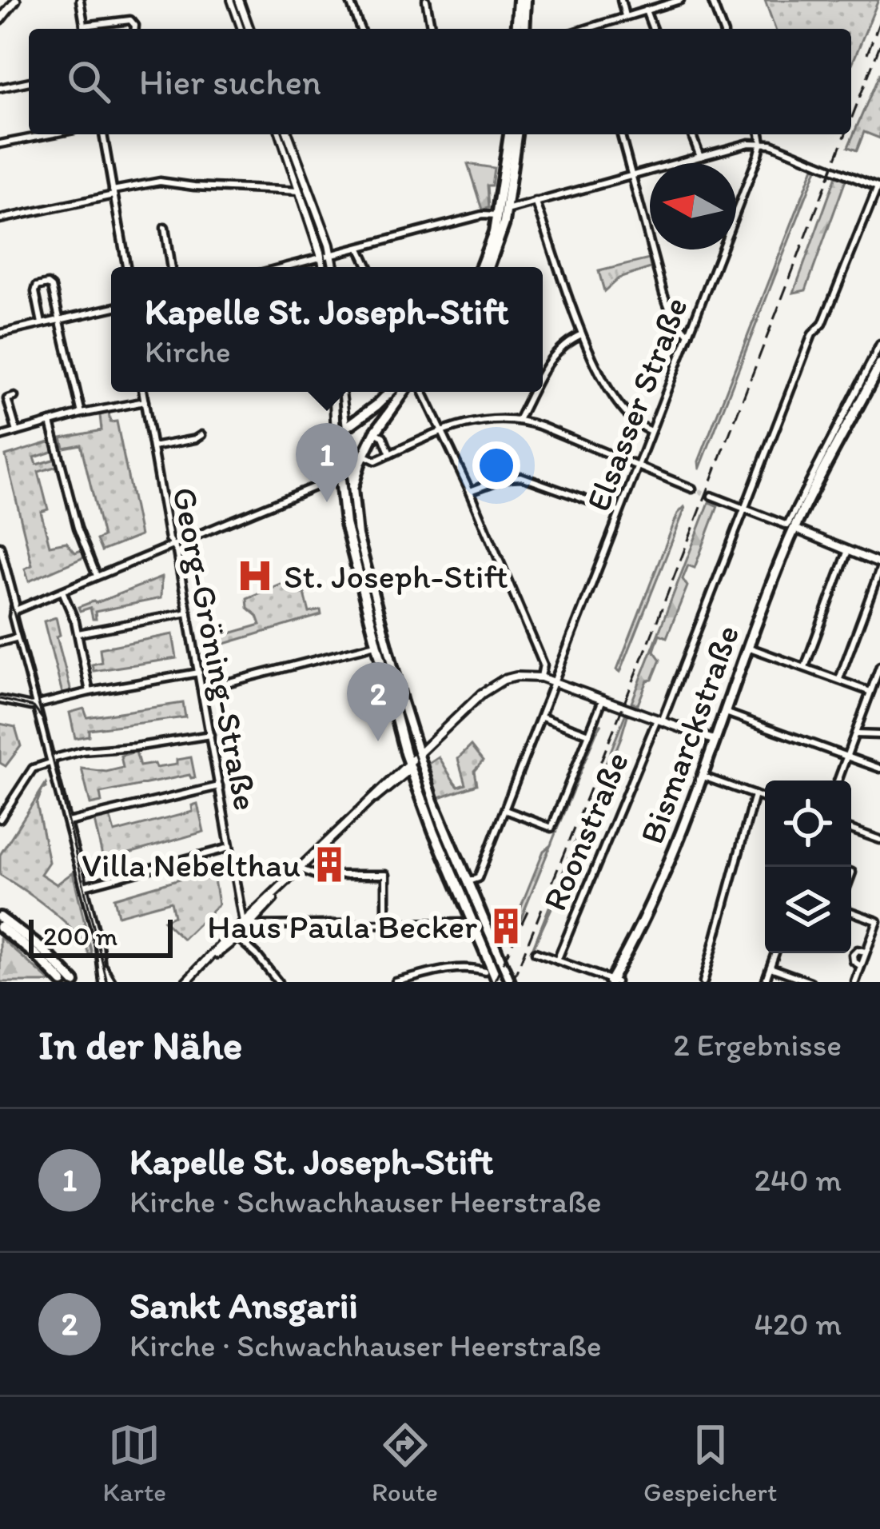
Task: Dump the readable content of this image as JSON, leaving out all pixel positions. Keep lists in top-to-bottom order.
{
  "streets": {
    "main road": ["Bismarckstraße"],
    "street": ["Elsasser Straße", "Georg-Gröning-Straße", "Roonstraße"]
  },
  "places": {
    "hospital": ["St. Joseph-Stift"],
    "building": ["Villa Nebelthau", "Haus Paula Becker"]
  },
  "scale_bar": "200 m",
  "north": "left",
  "page": {
    "search": "Hier suchen",
    "popup": ["Kapelle St. Joseph-Stift", "Kirche"],
    "pins": ["1", "2"],
    "scale": "200 m",
    "heading": ["In der Nähe", "2 Ergebnisse"],
    "list": [
      {
        "mark": "1",
        "name": "Kapelle St. Joseph-Stift",
        "note": "Kirche · Schwachhauser Heerstraße",
        "value": "240 m"
      },
      {
        "mark": "2",
        "name": "Sankt Ansgarii",
        "note": "Kirche · Schwachhauser Heerstraße",
        "value": "420 m"
      }
    ],
    "nav": ["Karte", "Route", "Gespeichert"]
  }
}
